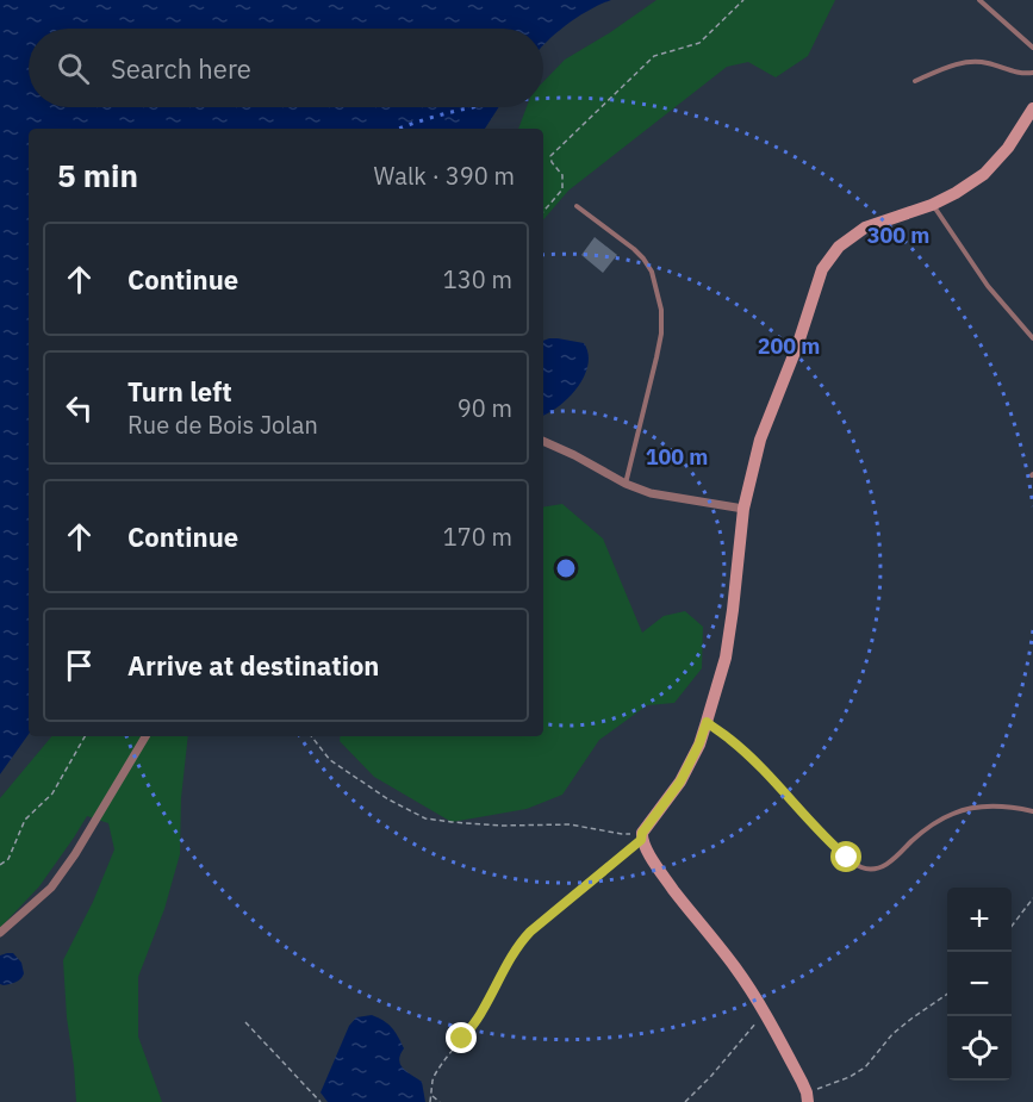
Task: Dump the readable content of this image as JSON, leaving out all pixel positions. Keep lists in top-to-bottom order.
{
  "page": {
    "search": "Search here",
    "heading": ["5 min", "Walk · 390 m"],
    "list": [
      ["Continue", "130 m"],
      ["Turn left", "Rue de Bois Jolan", "90 m"],
      ["Continue", "170 m"],
      "Arrive at destination"
    ],
    "map_buttons": ["+", "−"]
  },
  "rings": ["300 m", "200 m", "100 m"]
}
